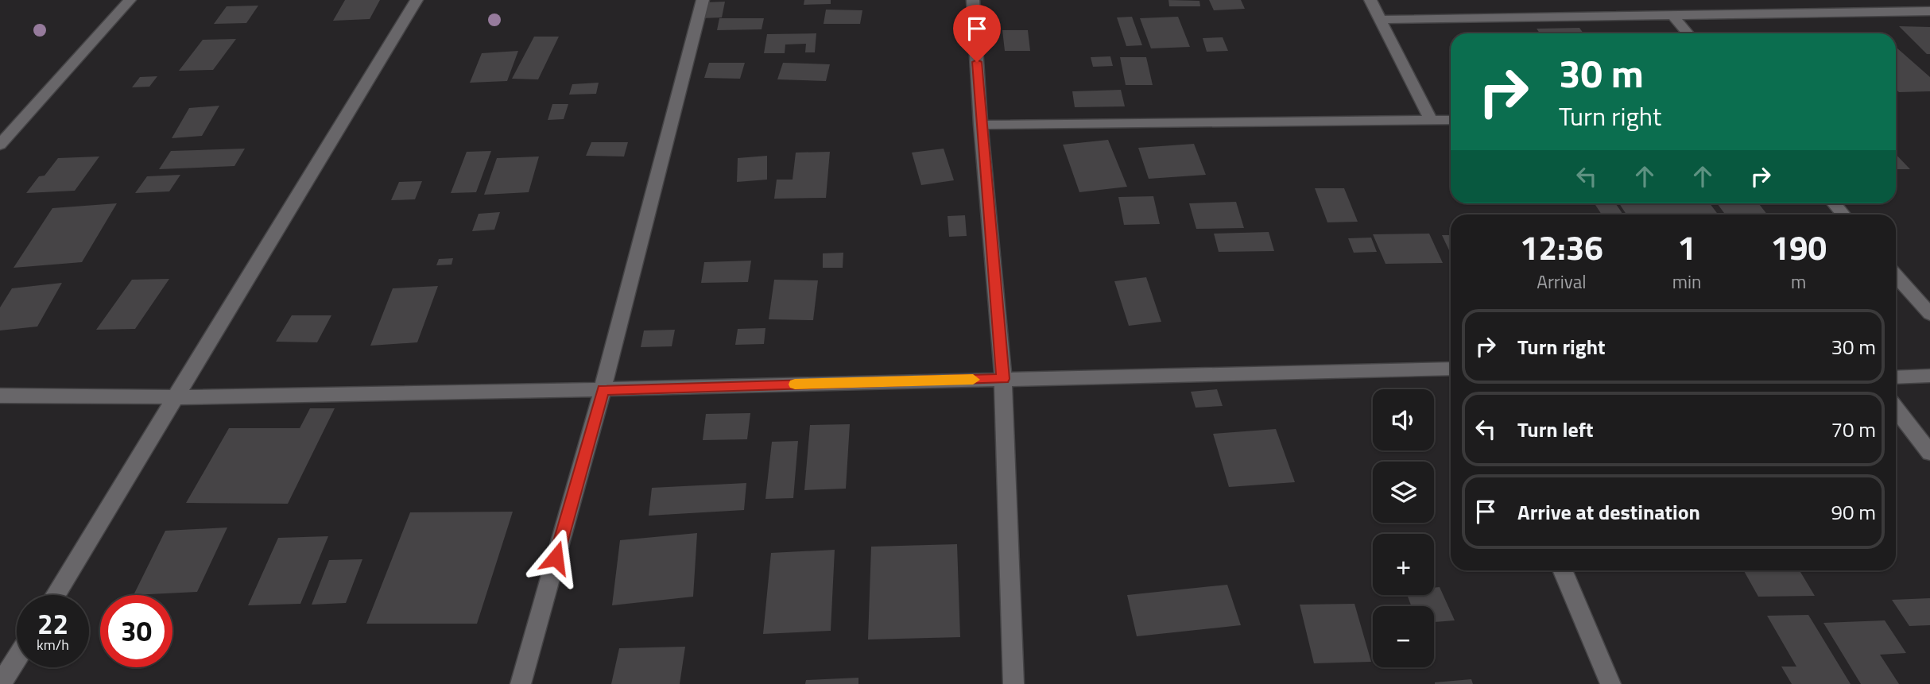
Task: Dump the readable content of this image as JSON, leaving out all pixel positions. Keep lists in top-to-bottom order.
{
  "page": {
    "turn": ["30 m", "Turn right"],
    "eta": [
      "12:36",
      "Arrival",
      "1",
      "min",
      "190",
      "m"
    ],
    "list": [
      {
        "name": "Turn right",
        "value": "30 m"
      },
      {
        "name": "Turn left",
        "value": "70 m"
      },
      {
        "name": "Arrive at destination",
        "value": "90 m"
      }
    ],
    "map_buttons": ["+", "−"],
    "speed": "22 km/h",
    "limit": "30"
  }
}
